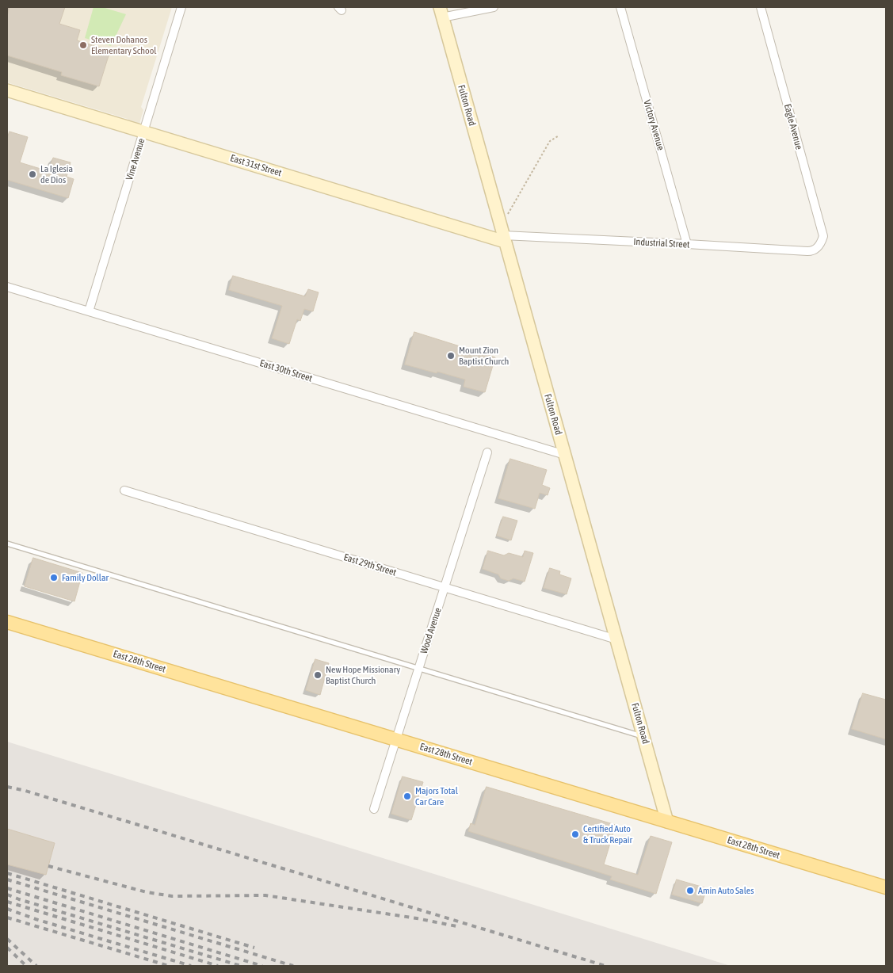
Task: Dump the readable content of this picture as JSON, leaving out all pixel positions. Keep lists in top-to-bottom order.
{
  "streets": {
    "main road": ["East 28th Street"],
    "street": [
      "Fulton Road",
      "Victory Avenue",
      "Eagle Avenue",
      "Vine Avenue",
      "East 31st Street",
      "Industrial Street",
      "East 30th Street",
      "East 29th Street",
      "Wood Avenue"
    ]
  },
  "crossings": [
    ["Fulton Road", "East 31st Street"],
    ["Fulton Road", "Industrial Street"],
    ["Fulton Road", "East 30th Street"],
    ["Fulton Road", "East 29th Street"],
    ["Fulton Road", "East 28th Street"],
    ["Victory Avenue", "Industrial Street"],
    ["Eagle Avenue", "Industrial Street"],
    ["Vine Avenue", "East 31st Street"],
    ["Vine Avenue", "East 30th Street"],
    ["East 31st Street", "Industrial Street"],
    ["East 29th Street", "Wood Avenue"],
    ["Wood Avenue", "East 28th Street"]
  ],
  "places": [
    "Steven Dohanos Elementary School",
    "La Iglesia de Dios",
    "Mount Zion Baptist Church",
    "Family Dollar",
    "New Hope Missionary Baptist Church",
    "Majors Total Car Care",
    "Certified Auto & Truck Repair",
    "Amin Auto Sales"
  ]
}
